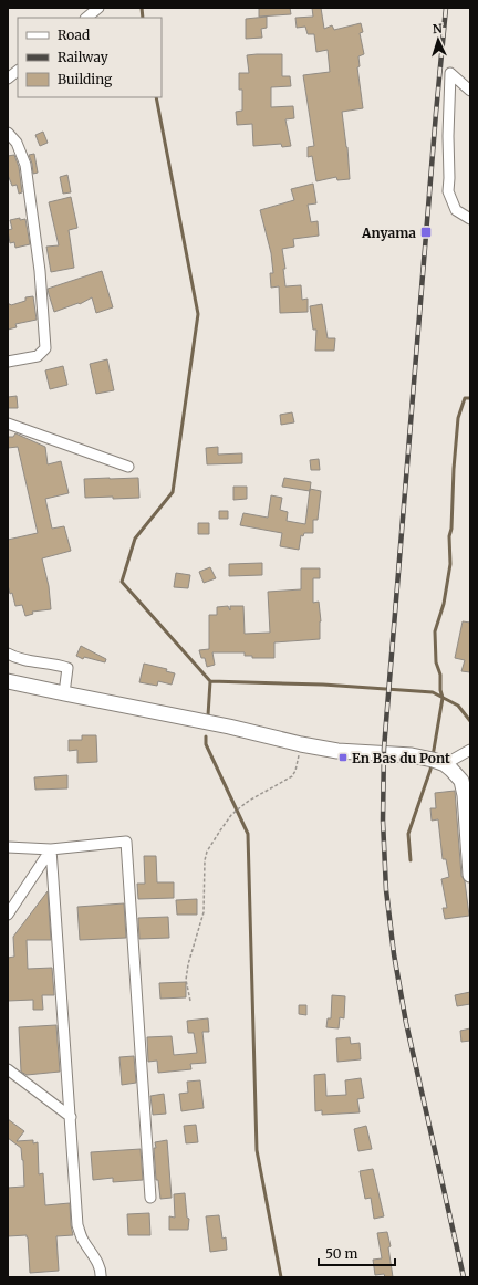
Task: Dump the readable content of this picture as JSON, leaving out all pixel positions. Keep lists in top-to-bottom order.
{
  "places": {
    "transit": ["Anyama", "En Bas du Pont"]
  },
  "legend": ["Road", "Railway", "Building"],
  "scale_bar": "50 m",
  "north": "top"
}
